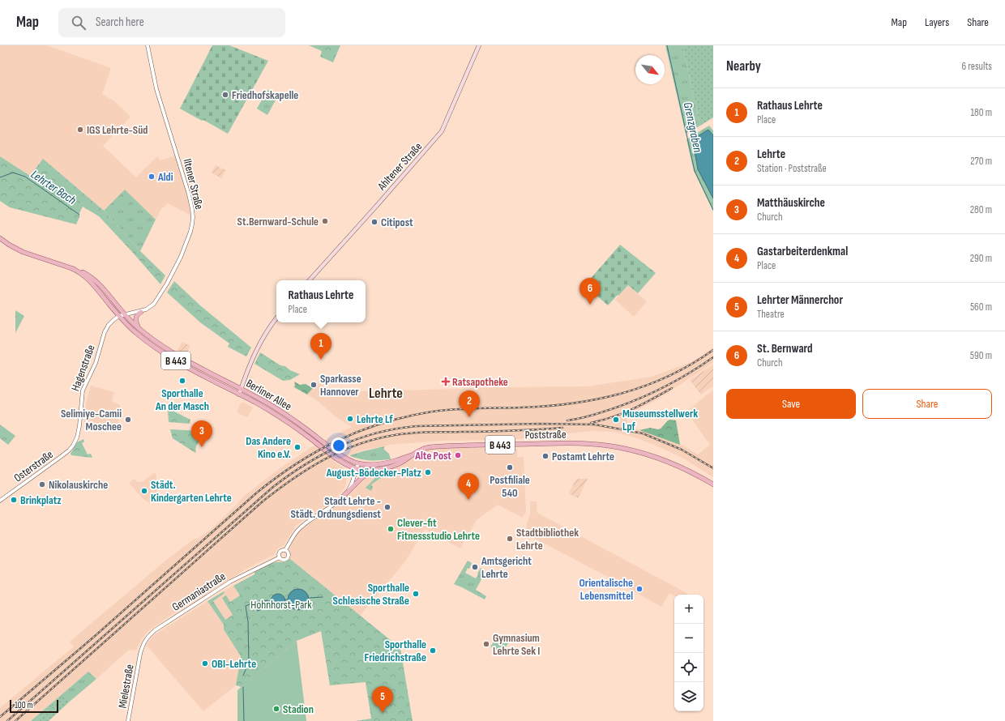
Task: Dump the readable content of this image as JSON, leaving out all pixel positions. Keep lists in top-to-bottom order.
{
  "streets": {
    "main road": [
      "Ahltener Straße",
      "B 443",
      "Berliner Allee",
      "Poststraße"
    ],
    "street": [
      "Iltener Straße",
      "Hagenstraße",
      "Osterstraße",
      "Germaniastraße",
      "Mielestraße"
    ]
  },
  "crossings": [
    ["Iltener Straße", "B 443"],
    ["Iltener Straße", "Hagenstraße"],
    ["Iltener Straße", "Berliner Allee"],
    ["B 443", "Hagenstraße"],
    ["B 443", "Berliner Allee"],
    ["Hagenstraße", "Berliner Allee"],
    ["Hagenstraße", "Osterstraße"],
    ["Berliner Allee", "Poststraße"],
    ["Germaniastraße", "Mielestraße"]
  ],
  "districts": ["Lehrte"],
  "water": ["Grenzgraben", "Lehrter Bach"],
  "parks": ["Hohnhorst-Park"],
  "places": {
    "other": [
      "Friedhofskapelle",
      "IGS Lehrte-Süd",
      "Aldi",
      "St.Bernward-Schule",
      "Citipost",
      "Sporthalle An der Masch",
      "Sparkasse Hannover",
      "Lehrte Lf",
      "Selimiye-Camii Moschee",
      "Museumsstellwerk Lpf",
      "Das Andere Kino e.V.",
      "Alte Post",
      "Postamt Lehrte",
      "Postfiliale 540",
      "August-Bödecker-Platz",
      "Nikolauskirche",
      "Städt. Kindergarten Lehrte",
      "Brinkplatz",
      "Stadt Lehrte - Städt. Ordnungsdienst",
      "Clever-fit Fitnessstudio Lehrte",
      "Stadtbibliothek Lehrte",
      "Amtsgericht Lehrte",
      "Orientalische Lebensmittel",
      "Sporthalle Schlesische Straße",
      "Gymnasium Lehrte Sek I",
      "Sporthalle Friedrichstraße",
      "OBI-Lehrte",
      "Stadion"
    ],
    "health": ["Ratsapotheke"]
  },
  "scale_bar": "100 m",
  "north": "bottom right",
  "page": {
    "header": "Map",
    "search": "Search here",
    "nav": ["Map", "Layers", "Share"],
    "heading": ["Nearby", "6 results"],
    "list": [
      {
        "mark": "1",
        "name": "Rathaus Lehrte",
        "note": "Place",
        "value": "180 m"
      },
      {
        "mark": "2",
        "name": "Lehrte",
        "note": "Station · Poststraße",
        "value": "270 m"
      },
      {
        "mark": "3",
        "name": "Matthäuskirche",
        "note": "Church",
        "value": "280 m"
      },
      {
        "mark": "4",
        "name": "Gastarbeiterdenkmal",
        "note": "Place",
        "value": "290 m"
      },
      {
        "mark": "5",
        "name": "Lehrter Männerchor",
        "note": "Theatre",
        "value": "560 m"
      },
      {
        "mark": "6",
        "name": "St. Bernward",
        "note": "Church",
        "value": "590 m"
      }
    ],
    "pins": [
      "6",
      "1",
      "2",
      "3",
      "4",
      "5"
    ],
    "popup": ["Rathaus Lehrte", "Place"],
    "buttons": ["Save", "Share"],
    "map_buttons": ["+", "−"],
    "scale": "100 m"
  }
}
